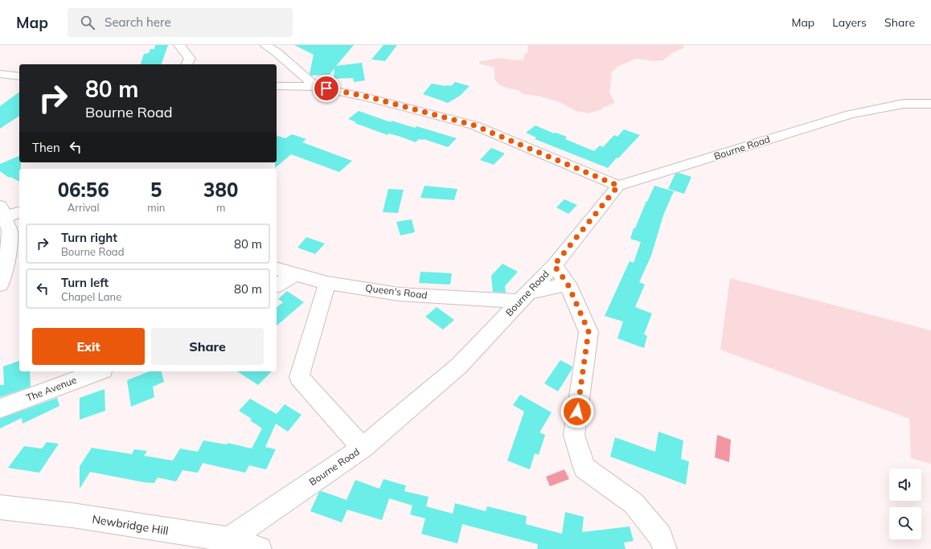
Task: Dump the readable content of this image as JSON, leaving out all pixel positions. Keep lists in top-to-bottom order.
{
  "streets": {
    "street": [
      "Bourne Road",
      "Queen's Road",
      "The Avenue",
      "Newbridge Hill"
    ]
  },
  "crossings": [
    ["Bourne Road", "Queen's Road"],
    ["Bourne Road", "Newbridge Hill"]
  ],
  "page": {
    "header": "Map",
    "search": "Search here",
    "nav": ["Map", "Layers", "Share"],
    "turn": ["80 m", "Bourne Road"],
    "then": "Then",
    "eta": [
      "06:56",
      "Arrival",
      "5",
      "min",
      "380",
      "m"
    ],
    "list": [
      {
        "name": "Turn right",
        "note": "Bourne Road",
        "value": "80 m"
      },
      {
        "name": "Turn left",
        "note": "Chapel Lane",
        "value": "80 m"
      }
    ],
    "buttons": ["Exit", "Share"]
  }
}
